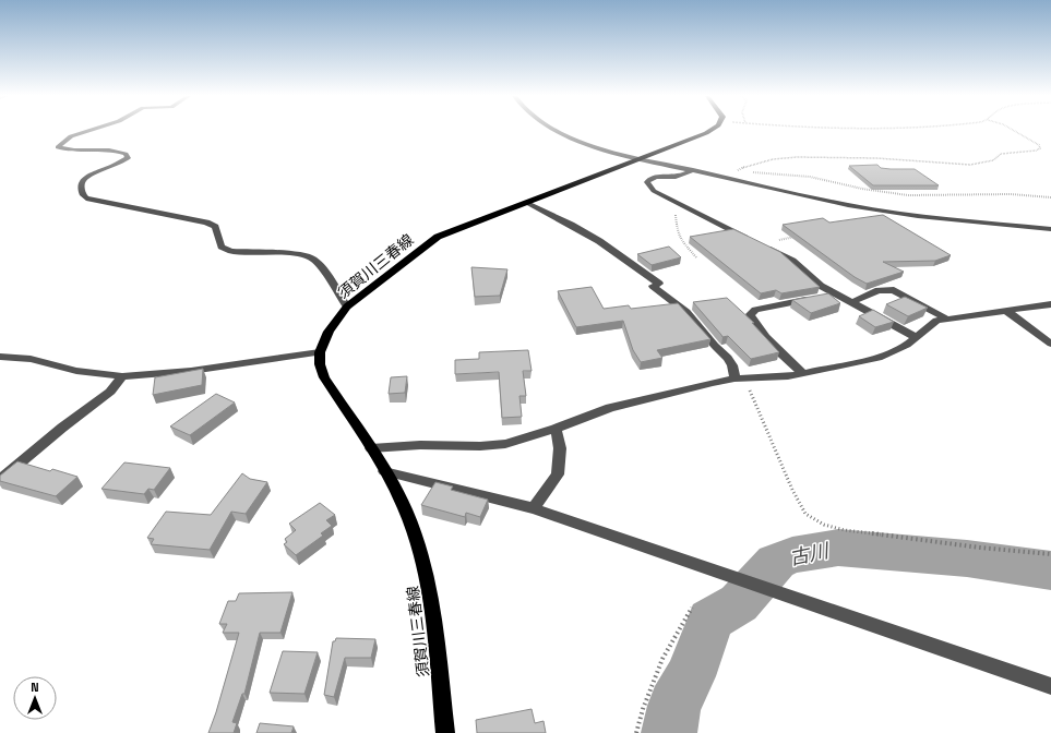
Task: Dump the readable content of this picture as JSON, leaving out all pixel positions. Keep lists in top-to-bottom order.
{
  "streets": {
    "main road": ["須賀川三春線"]
  },
  "water": ["古川"],
  "north": "top"
}
